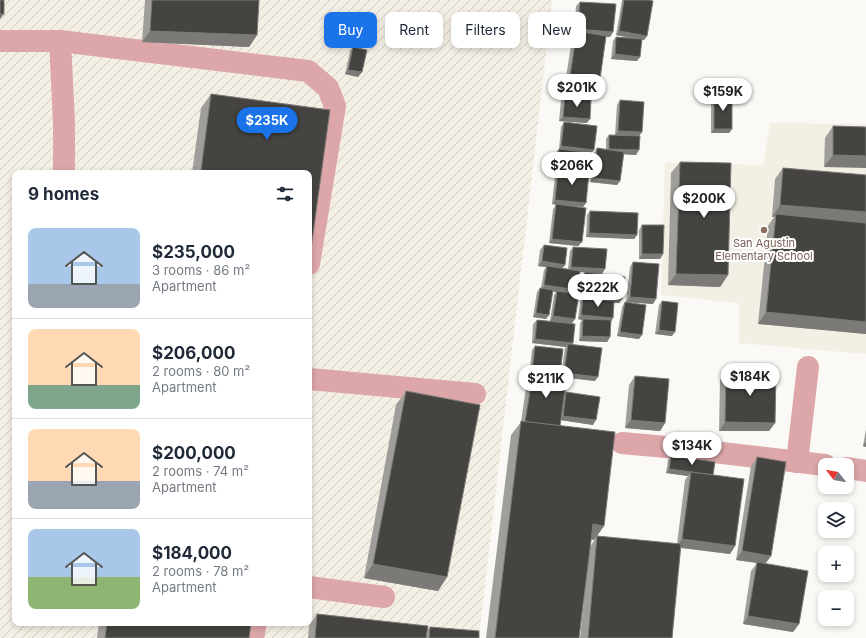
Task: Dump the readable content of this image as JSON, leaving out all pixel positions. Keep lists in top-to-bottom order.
{
  "places": ["San Agustin Elementary School"],
  "north": "top left",
  "page": {
    "chip": [
      "Buy",
      "Rent",
      "Filters",
      "New"
    ],
    "price": [
      "$201K",
      "$159K",
      "$235K",
      "$206K",
      "$200K",
      "$222K",
      "$184K",
      "$211K",
      "$134K"
    ],
    "heading": "9 homes",
    "list": [
      {
        "name": "$235,000",
        "note": "3 rooms · 86 m² · Apartment"
      },
      {
        "name": "$206,000",
        "note": "2 rooms · 80 m² · Apartment"
      },
      {
        "name": "$200,000",
        "note": "2 rooms · 74 m² · Apartment"
      },
      {
        "name": "$184,000",
        "note": "2 rooms · 78 m² · Apartment"
      }
    ],
    "map_buttons": ["+", "−"]
  }
}
